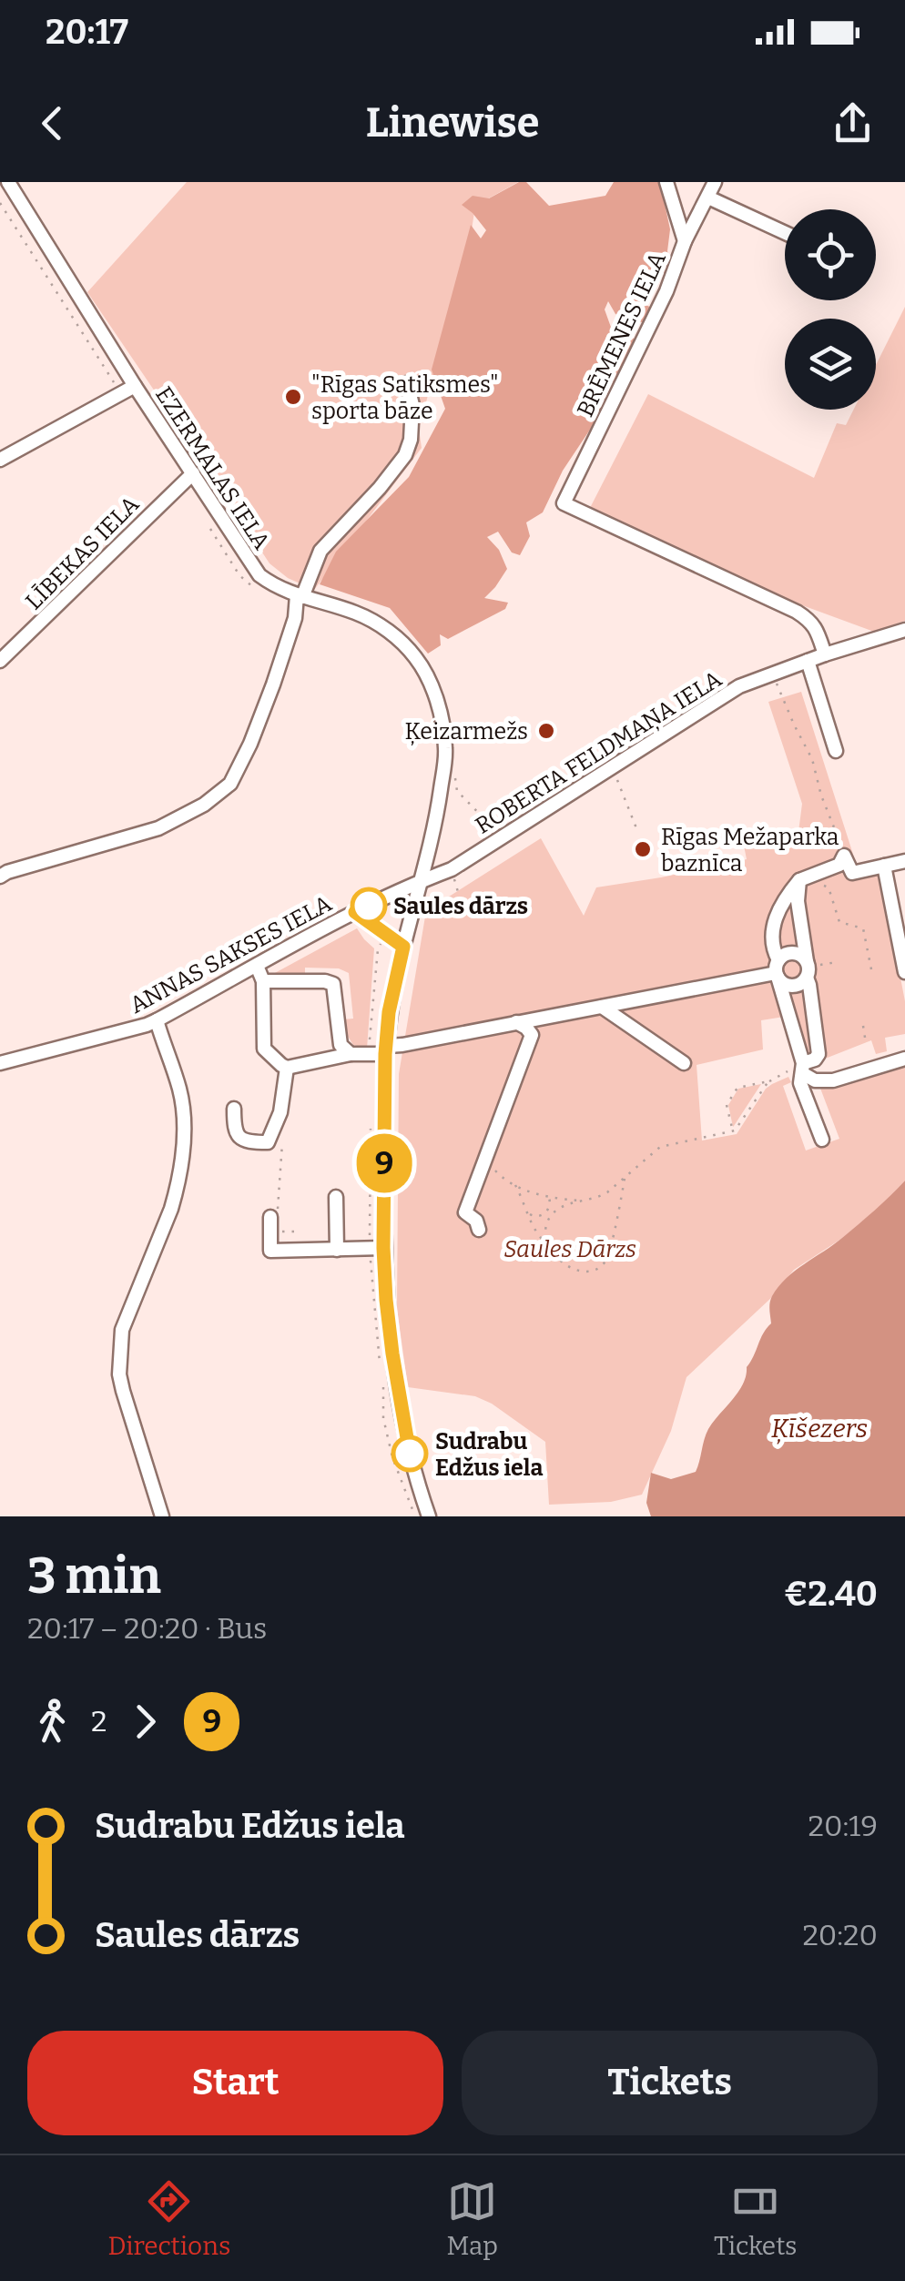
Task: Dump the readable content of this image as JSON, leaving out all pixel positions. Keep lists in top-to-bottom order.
{
  "streets": {
    "street": [
      "BRĒMENES IELA",
      "EZERMALAS IELA",
      "LĪBEKAS IELA",
      "ROBERTA FELDMAŅA IELA",
      "ANNAS SAKSES IELA"
    ]
  },
  "crossings": [
    ["BRĒMENES IELA", "ROBERTA FELDMAŅA IELA"],
    ["EZERMALAS IELA", "LĪBEKAS IELA"],
    ["EZERMALAS IELA", "ROBERTA FELDMAŅA IELA"],
    ["EZERMALAS IELA", "ANNAS SAKSES IELA"],
    ["ROBERTA FELDMAŅA IELA", "ANNAS SAKSES IELA"]
  ],
  "water": ["Ķīšezers"],
  "parks": ["Saules Dārzs"],
  "places": [
    "\"Rīgas Satiksmes\" sporta bāze",
    "Ķeizarmežs",
    "Rīgas Mežaparka baznīca",
    "Saules dārzs",
    "Sudrabu Edžus iela"
  ],
  "lines": ["bus line 9"],
  "page": {
    "status": "20:17",
    "header": "Linewise",
    "on_map": "9",
    "heading": ["3 min", "20:17 – 20:20 · Bus", "€2.40"],
    "legs": ["2", "9"],
    "list": [
      {
        "name": "Sudrabu Edžus iela",
        "value": "20:19"
      },
      {
        "name": "Saules dārzs",
        "value": "20:20"
      }
    ],
    "buttons": ["Start", "Tickets"],
    "tabs": ["Directions", "Map", "Tickets"]
  }
}
